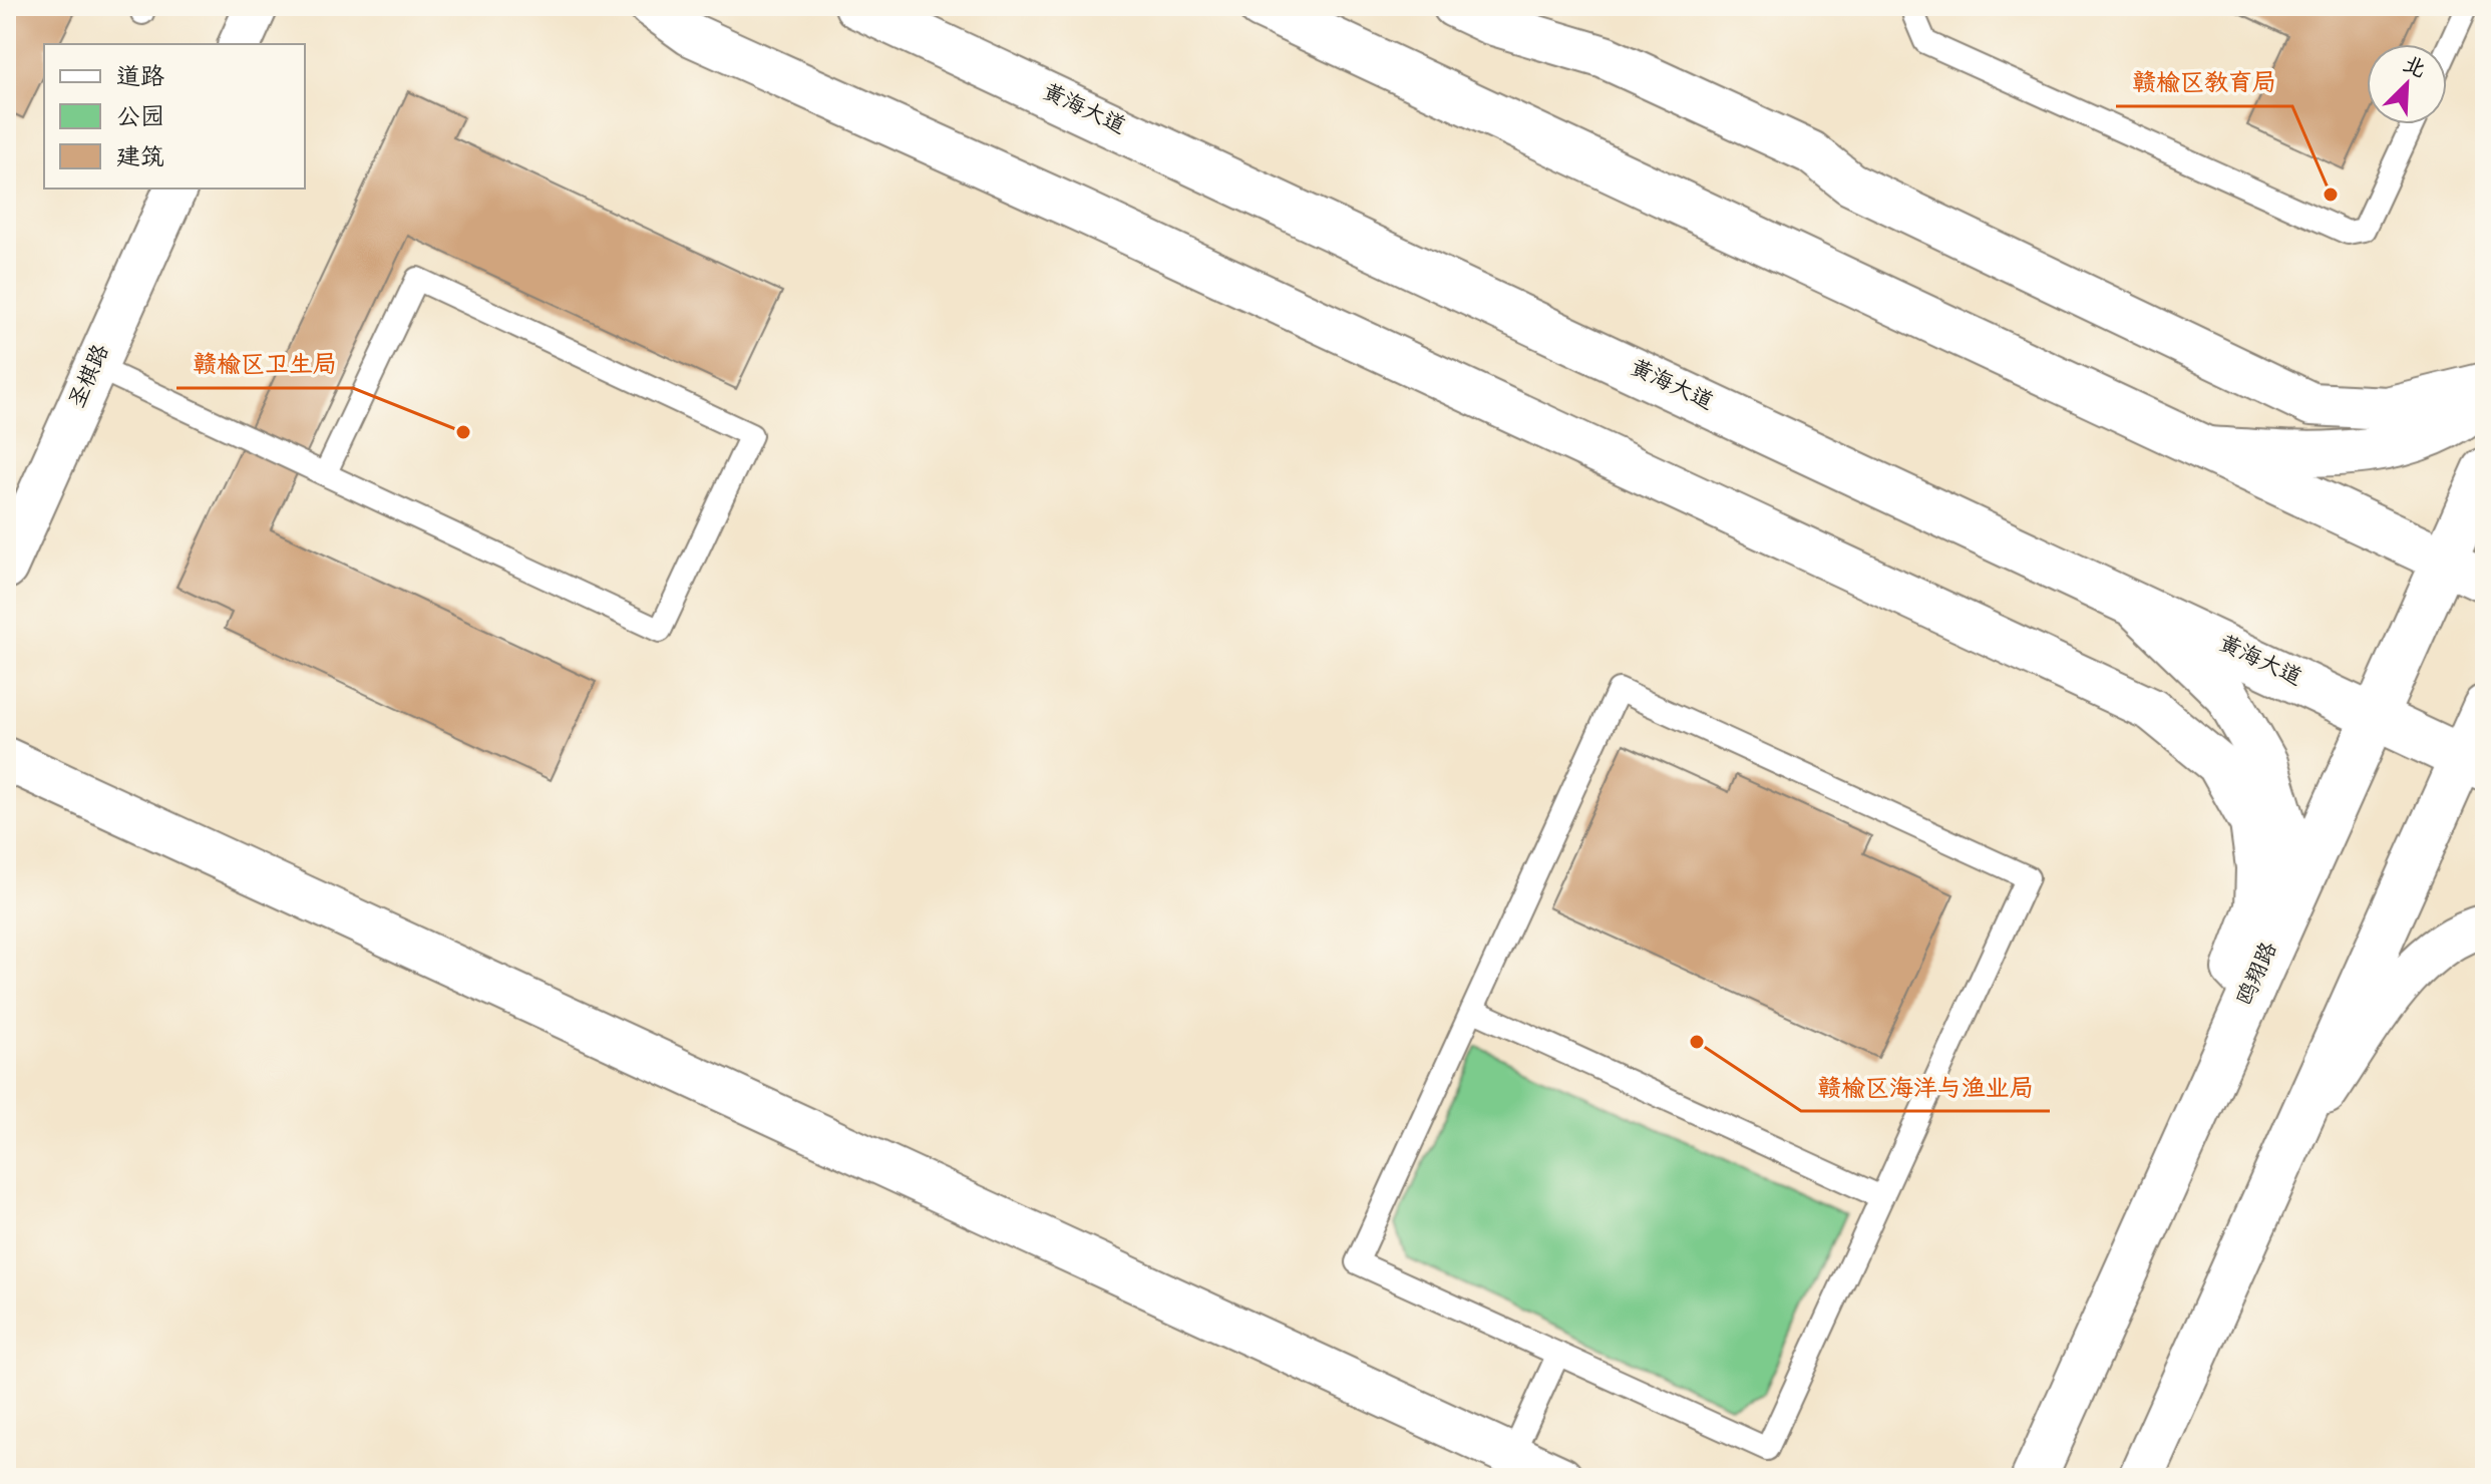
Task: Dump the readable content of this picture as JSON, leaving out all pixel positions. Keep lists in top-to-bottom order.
{
  "streets": {
    "main road": ["黄海大道", "鸥翔路"],
    "street": ["圣棋路"]
  },
  "crossings": [
    ["黄海大道", "鸥翔路"]
  ],
  "places": ["赣榆区教育局", "赣榆区卫生局", "赣榆区海洋与渔业局"],
  "legend": ["道路", "公园", "建筑"],
  "north": "top right"
}
